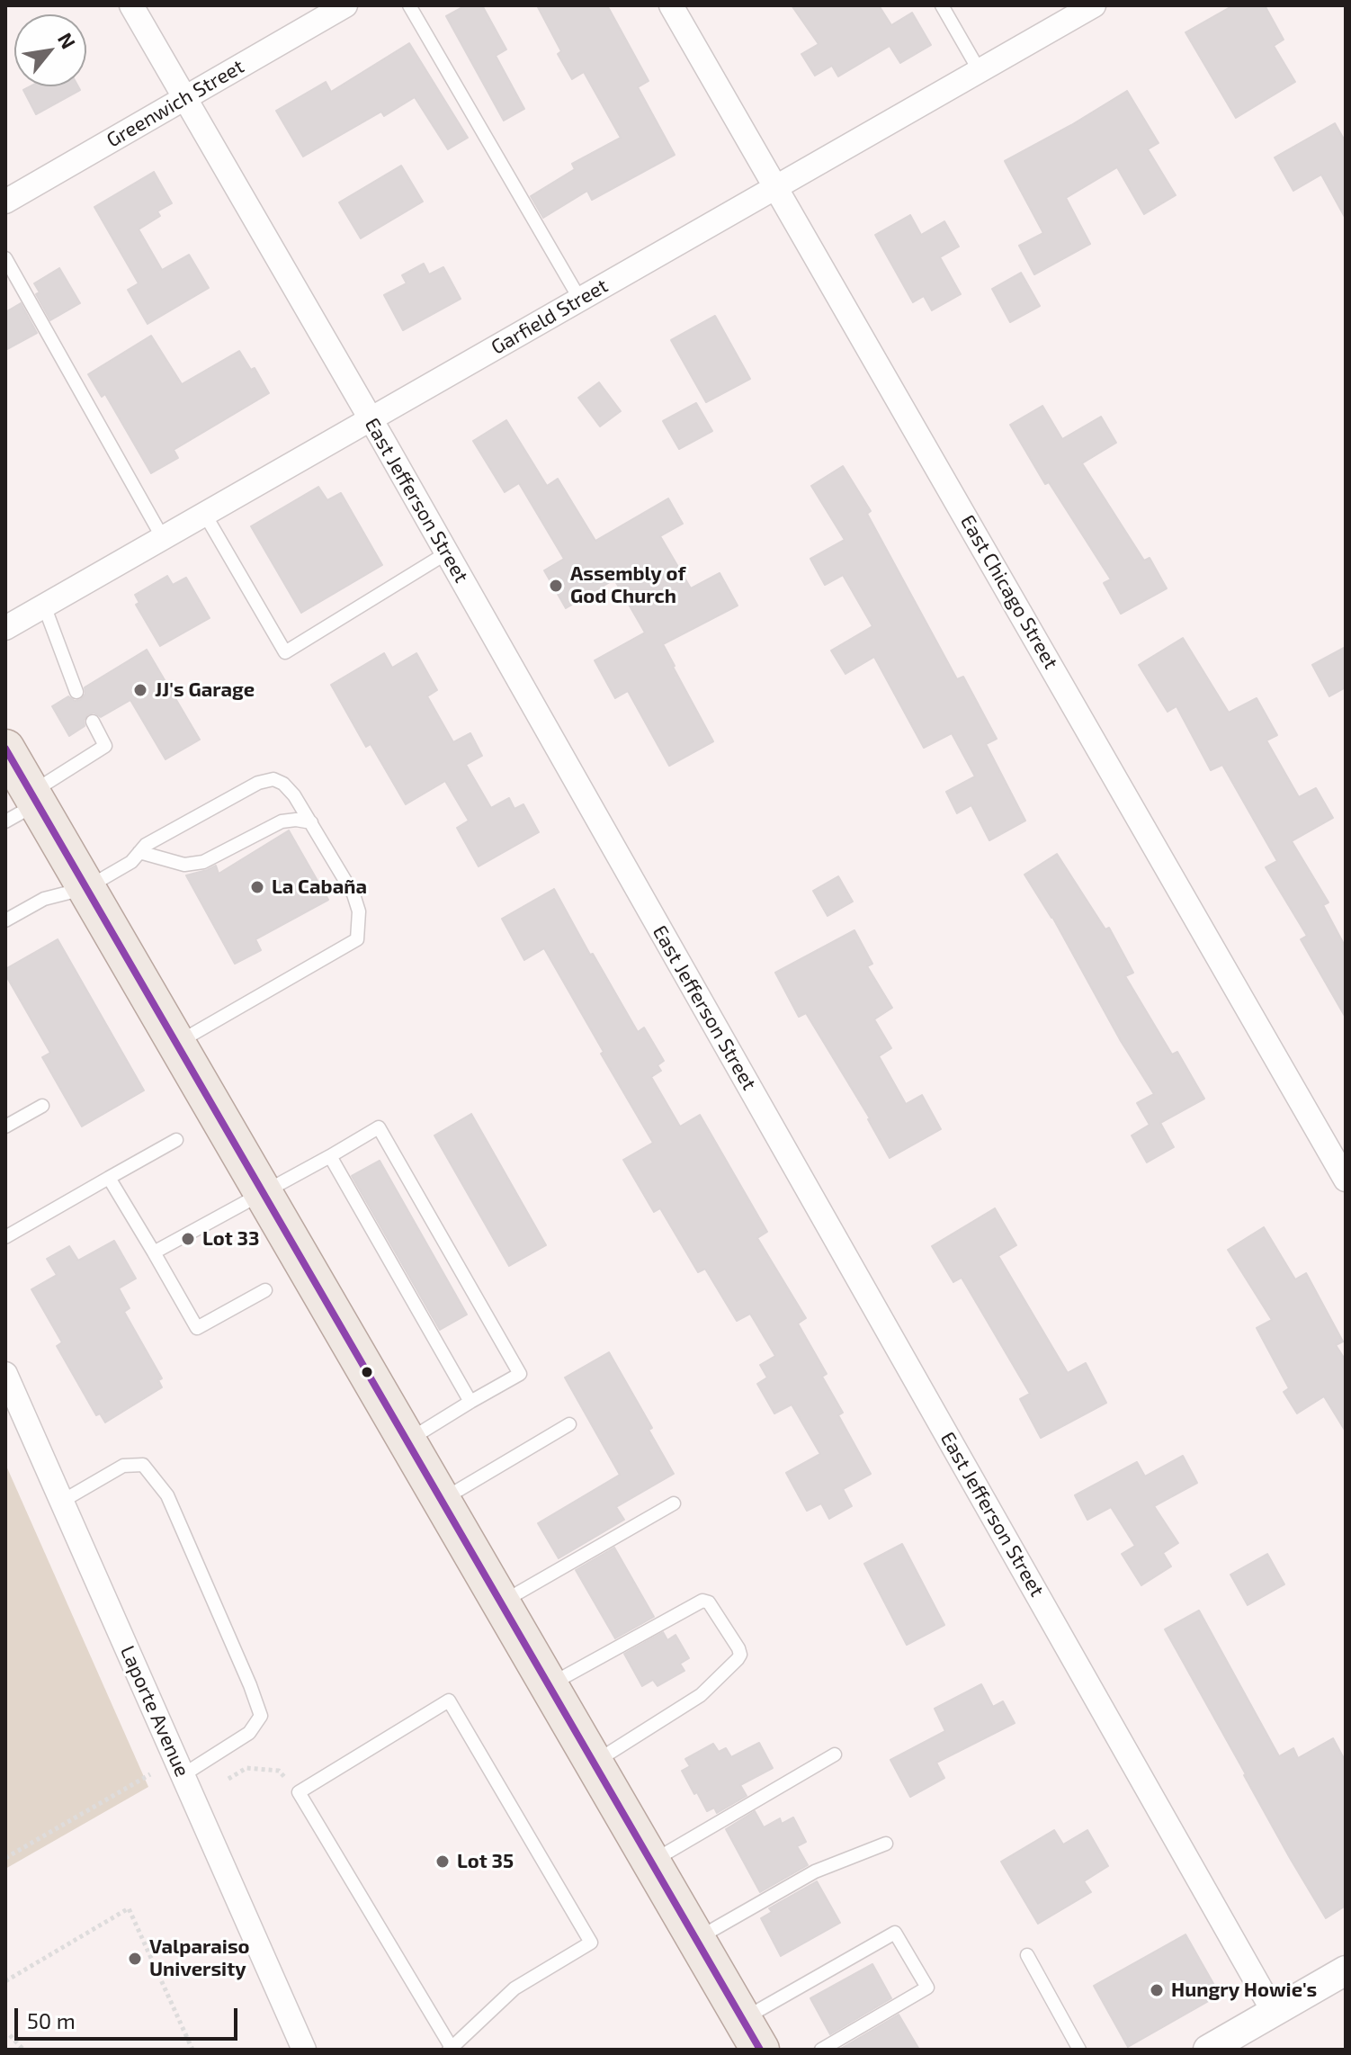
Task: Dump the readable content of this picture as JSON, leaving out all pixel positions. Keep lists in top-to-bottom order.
{
  "streets": {
    "street": [
      "Greenwich Street",
      "Garfield Street",
      "East Jefferson Street",
      "East Chicago Street",
      "Laporte Avenue"
    ]
  },
  "crossings": [
    ["Greenwich Street", "East Jefferson Street"],
    ["Garfield Street", "East Jefferson Street"],
    ["Garfield Street", "East Chicago Street"]
  ],
  "places": [
    "Assembly of God Church",
    "JJ's Garage",
    "La Cabaña",
    "Lot 33",
    "Lot 35",
    "Valparaiso University",
    "Hungry Howie's"
  ],
  "scale_bar": "50 m",
  "north": "top right"
}
